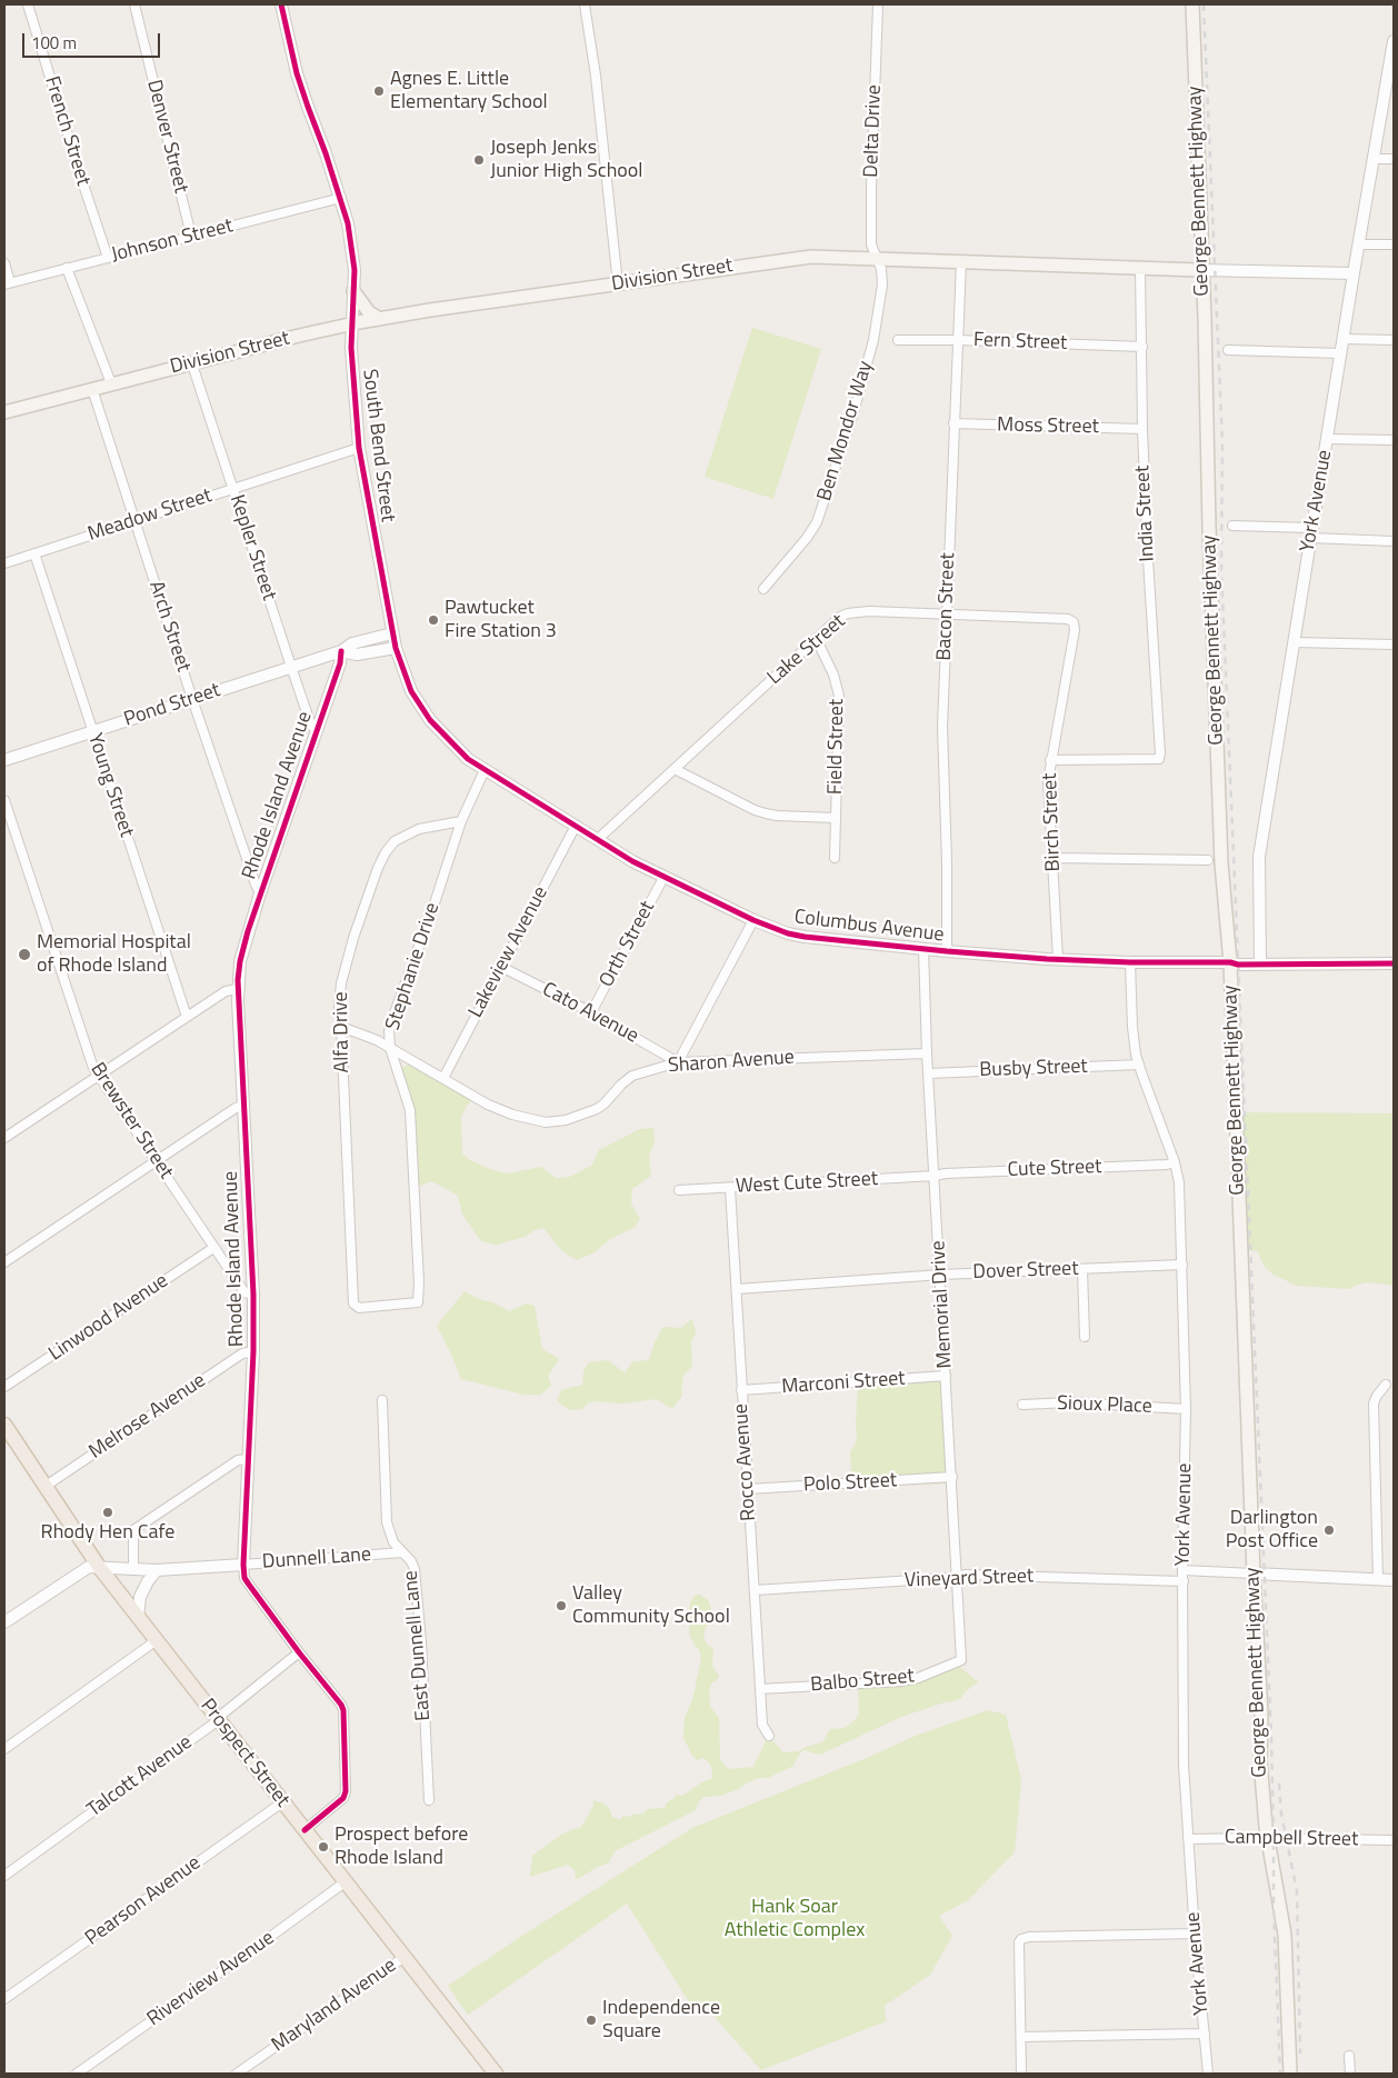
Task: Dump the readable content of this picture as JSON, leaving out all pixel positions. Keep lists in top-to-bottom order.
{
  "streets": {
    "main road": ["George Bennett Highway", "Division Street", "Prospect Street"],
    "street": [
      "French Street",
      "Delta Drive",
      "Denver Street",
      "Johnson Street",
      "Fern Street",
      "Moss Street",
      "Ben Mondor Way",
      "South Bend Street",
      "York Avenue",
      "India Street",
      "Meadow Street",
      "Kepler Street",
      "Bacon Street",
      "Arch Street",
      "Lake Street",
      "Pond Street",
      "Field Street",
      "Young Street",
      "Rhode Island Avenue",
      "Birch Street",
      "Columbus Avenue",
      "Orth Street",
      "Lakeview Avenue",
      "Stephanie Drive",
      "Cato Avenue",
      "Alfa Drive",
      "Sharon Avenue",
      "Busby Street",
      "Brewster Street",
      "Cute Street",
      "West Cute Street",
      "Dover Street",
      "Memorial Drive",
      "Linwood Avenue",
      "Marconi Street",
      "Sioux Place",
      "Melrose Avenue",
      "Rocco Avenue",
      "Polo Street",
      "Dunnell Lane",
      "Vineyard Street",
      "East Dunnell Lane",
      "Balbo Street",
      "Talcott Avenue",
      "Campbell Street",
      "Pearson Avenue",
      "Riverview Avenue",
      "Maryland Avenue"
    ]
  },
  "crossings": [
    ["French Street", "Johnson Street"],
    ["Delta Drive", "Division Street"],
    ["Delta Drive", "Ben Mondor Way"],
    ["Denver Street", "Johnson Street"],
    ["George Bennett Highway", "Division Street"],
    ["George Bennett Highway", "Columbus Avenue"],
    ["George Bennett Highway", "Campbell Street"],
    ["Johnson Street", "South Bend Street"],
    ["Division Street", "Ben Mondor Way"],
    ["Division Street", "South Bend Street"],
    ["Division Street", "York Avenue"],
    ["Division Street", "India Street"],
    ["Division Street", "Kepler Street"],
    ["Division Street", "Bacon Street"],
    ["Division Street", "Arch Street"],
    ["Fern Street", "India Street"],
    ["Fern Street", "Bacon Street"],
    ["Moss Street", "India Street"],
    ["Moss Street", "Bacon Street"],
    ["South Bend Street", "Meadow Street"],
    ["South Bend Street", "Pond Street"],
    ["South Bend Street", "Columbus Avenue"],
    ["York Avenue", "Columbus Avenue"],
    ["York Avenue", "Busby Street"],
    ["York Avenue", "Cute Street"],
    ["York Avenue", "Dover Street"],
    ["York Avenue", "Sioux Place"],
    ["York Avenue", "Vineyard Street"],
    ["York Avenue", "Campbell Street"],
    ["India Street", "Birch Street"],
    ["Meadow Street", "Kepler Street"],
    ["Meadow Street", "Arch Street"],
    ["Meadow Street", "Young Street"],
    ["Kepler Street", "Pond Street"],
    ["Kepler Street", "Rhode Island Avenue"],
    ["Bacon Street", "Lake Street"],
    ["Bacon Street", "Columbus Avenue"],
    ["Arch Street", "Pond Street"],
    ["Arch Street", "Rhode Island Avenue"],
    ["Lake Street", "Field Street"],
    ["Lake Street", "Birch Street"],
    ["Lake Street", "Columbus Avenue"],
    ["Pond Street", "Young Street"],
    ["Pond Street", "Rhode Island Avenue"],
    ["Pond Street", "Columbus Avenue"],
    ["Rhode Island Avenue", "Brewster Street"],
    ["Rhode Island Avenue", "Melrose Avenue"],
    ["Rhode Island Avenue", "Dunnell Lane"],
    ["Rhode Island Avenue", "Prospect Street"],
    ["Rhode Island Avenue", "Talcott Avenue"],
    ["Birch Street", "Columbus Avenue"],
    ["Columbus Avenue", "Orth Street"],
    ["Columbus Avenue", "Lakeview Avenue"],
    ["Columbus Avenue", "Stephanie Drive"],
    ["Columbus Avenue", "Memorial Drive"],
    ["Orth Street", "Cato Avenue"],
    ["Lakeview Avenue", "Cato Avenue"],
    ["Lakeview Avenue", "Sharon Avenue"],
    ["Stephanie Drive", "Alfa Drive"],
    ["Stephanie Drive", "Sharon Avenue"],
    ["Cato Avenue", "Sharon Avenue"],
    ["Alfa Drive", "Sharon Avenue"],
    ["Sharon Avenue", "Memorial Drive"],
    ["Busby Street", "Memorial Drive"],
    ["Brewster Street", "Linwood Avenue"],
    ["Cute Street", "West Cute Street"],
    ["Cute Street", "Memorial Drive"],
    ["West Cute Street", "Memorial Drive"],
    ["West Cute Street", "Rocco Avenue"],
    ["Dover Street", "Memorial Drive"],
    ["Dover Street", "Rocco Avenue"],
    ["Memorial Drive", "Marconi Street"],
    ["Memorial Drive", "Polo Street"],
    ["Memorial Drive", "Vineyard Street"],
    ["Memorial Drive", "Balbo Street"],
    ["Marconi Street", "Rocco Avenue"],
    ["Melrose Avenue", "Prospect Street"],
    ["Rocco Avenue", "Polo Street"],
    ["Rocco Avenue", "Vineyard Street"],
    ["Rocco Avenue", "Balbo Street"],
    ["Dunnell Lane", "East Dunnell Lane"],
    ["Dunnell Lane", "Prospect Street"],
    ["Prospect Street", "Talcott Avenue"],
    ["Prospect Street", "Pearson Avenue"],
    ["Prospect Street", "Riverview Avenue"],
    ["Prospect Street", "Maryland Avenue"]
  ],
  "parks": ["Hank Soar Athletic Complex"],
  "places": [
    "Agnes E. Little Elementary School",
    "Joseph Jenks Junior High School",
    "Pawtucket Fire Station 3",
    "Memorial Hospital of Rhode Island",
    "Rhody Hen Cafe",
    "Darlington Post Office",
    "Valley Community School",
    "Prospect before Rhode Island",
    "Independence Square"
  ],
  "scale_bar": "100 m"
}
